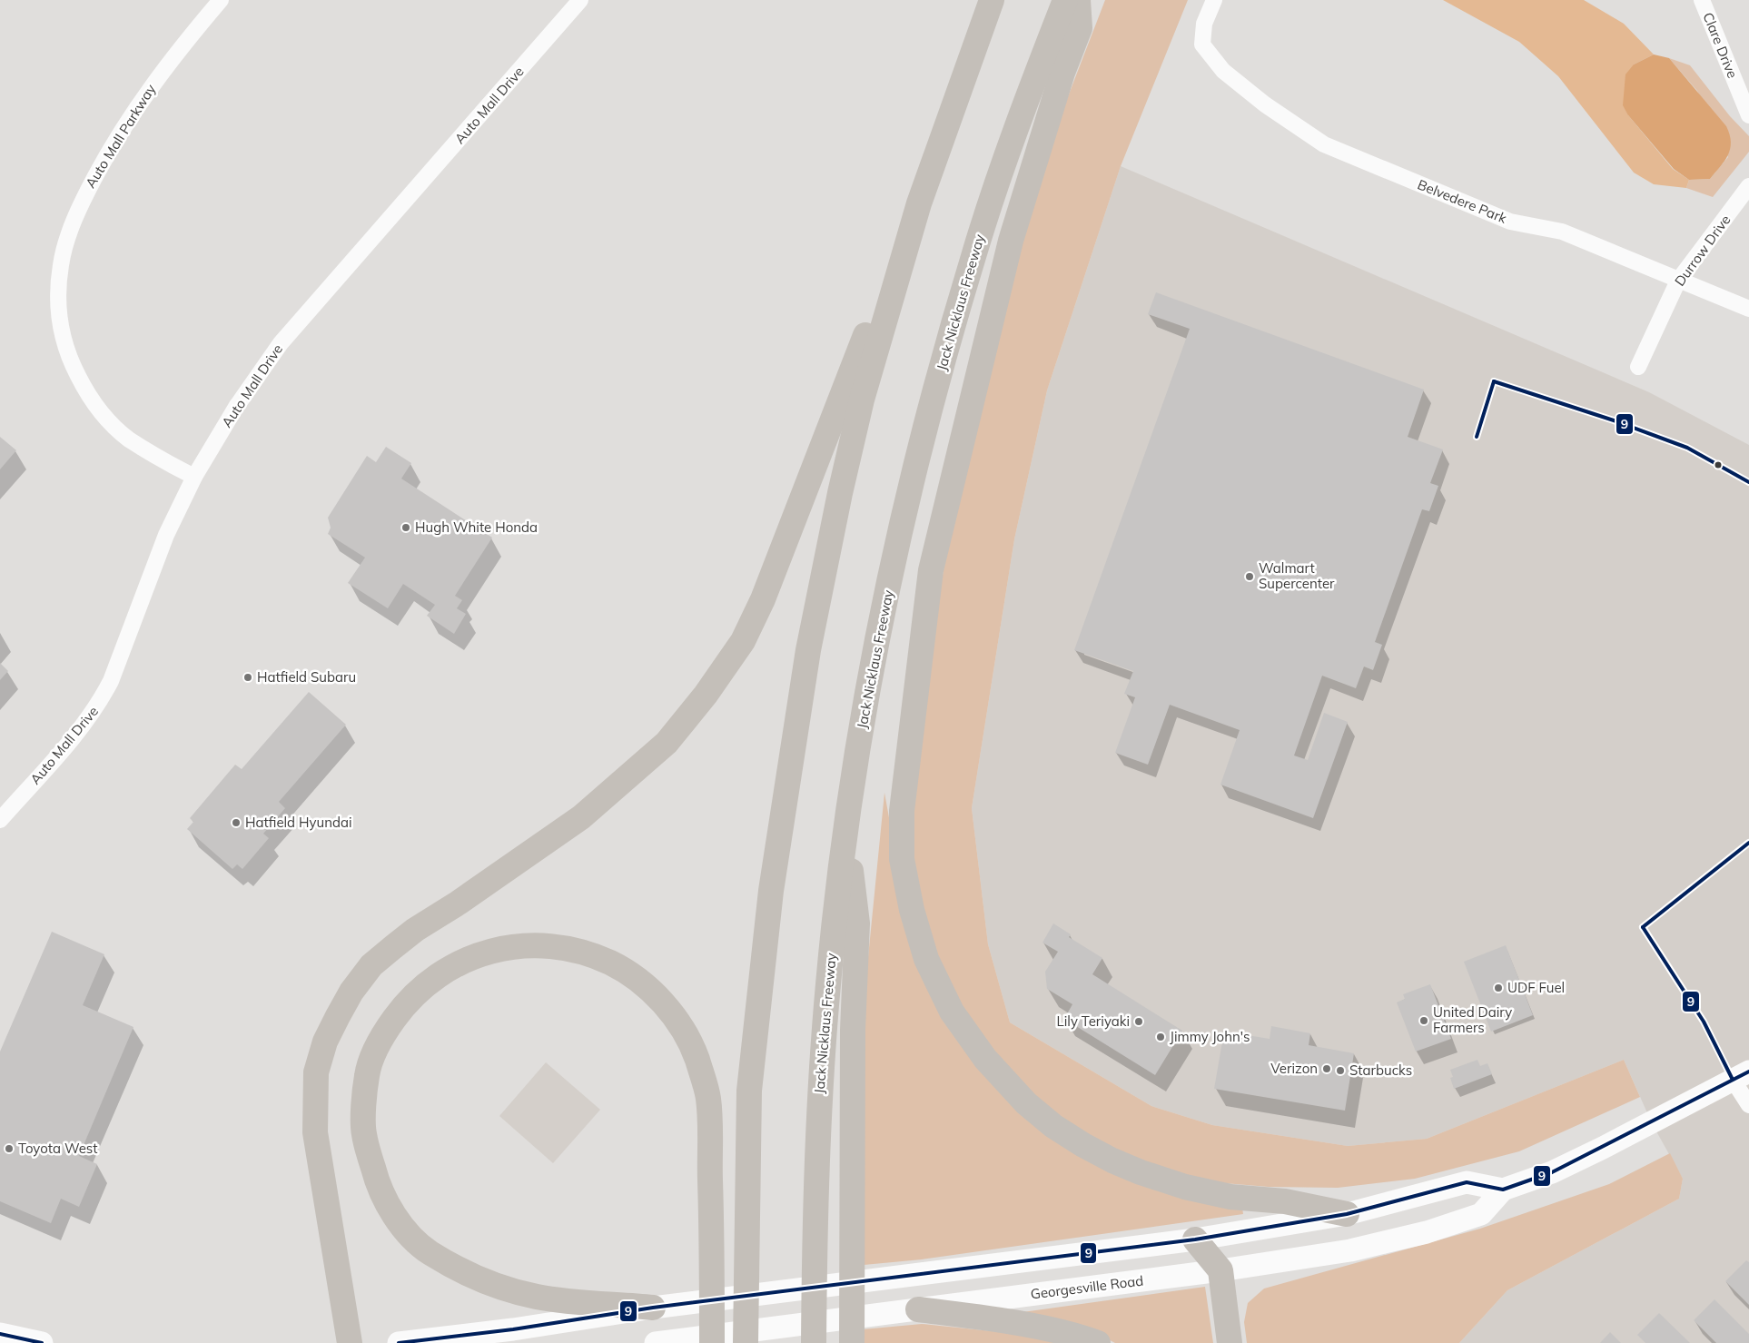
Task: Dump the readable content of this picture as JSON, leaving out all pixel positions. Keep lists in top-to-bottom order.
{
  "streets": {
    "highway": ["Jack Nicklaus Freeway"],
    "main road": ["Georgesville Road"],
    "street": [
      "Clare Drive",
      "Auto Mall Drive",
      "Auto Mall Parkway",
      "Belvedere Park",
      "Durrow Drive"
    ]
  },
  "crossings": [
    ["Auto Mall Drive", "Auto Mall Parkway"],
    ["Belvedere Park", "Durrow Drive"]
  ],
  "places": [
    "Hugh White Honda",
    "Walmart Supercenter",
    "Hatfield Subaru",
    "Hatfield Hyundai",
    "UDF Fuel",
    "United Dairy Farmers",
    "Lily Teriyaki",
    "Jimmy John's",
    "Verizon",
    "Starbucks",
    "Toyota West"
  ],
  "lines": ["transit line 9"]
}
